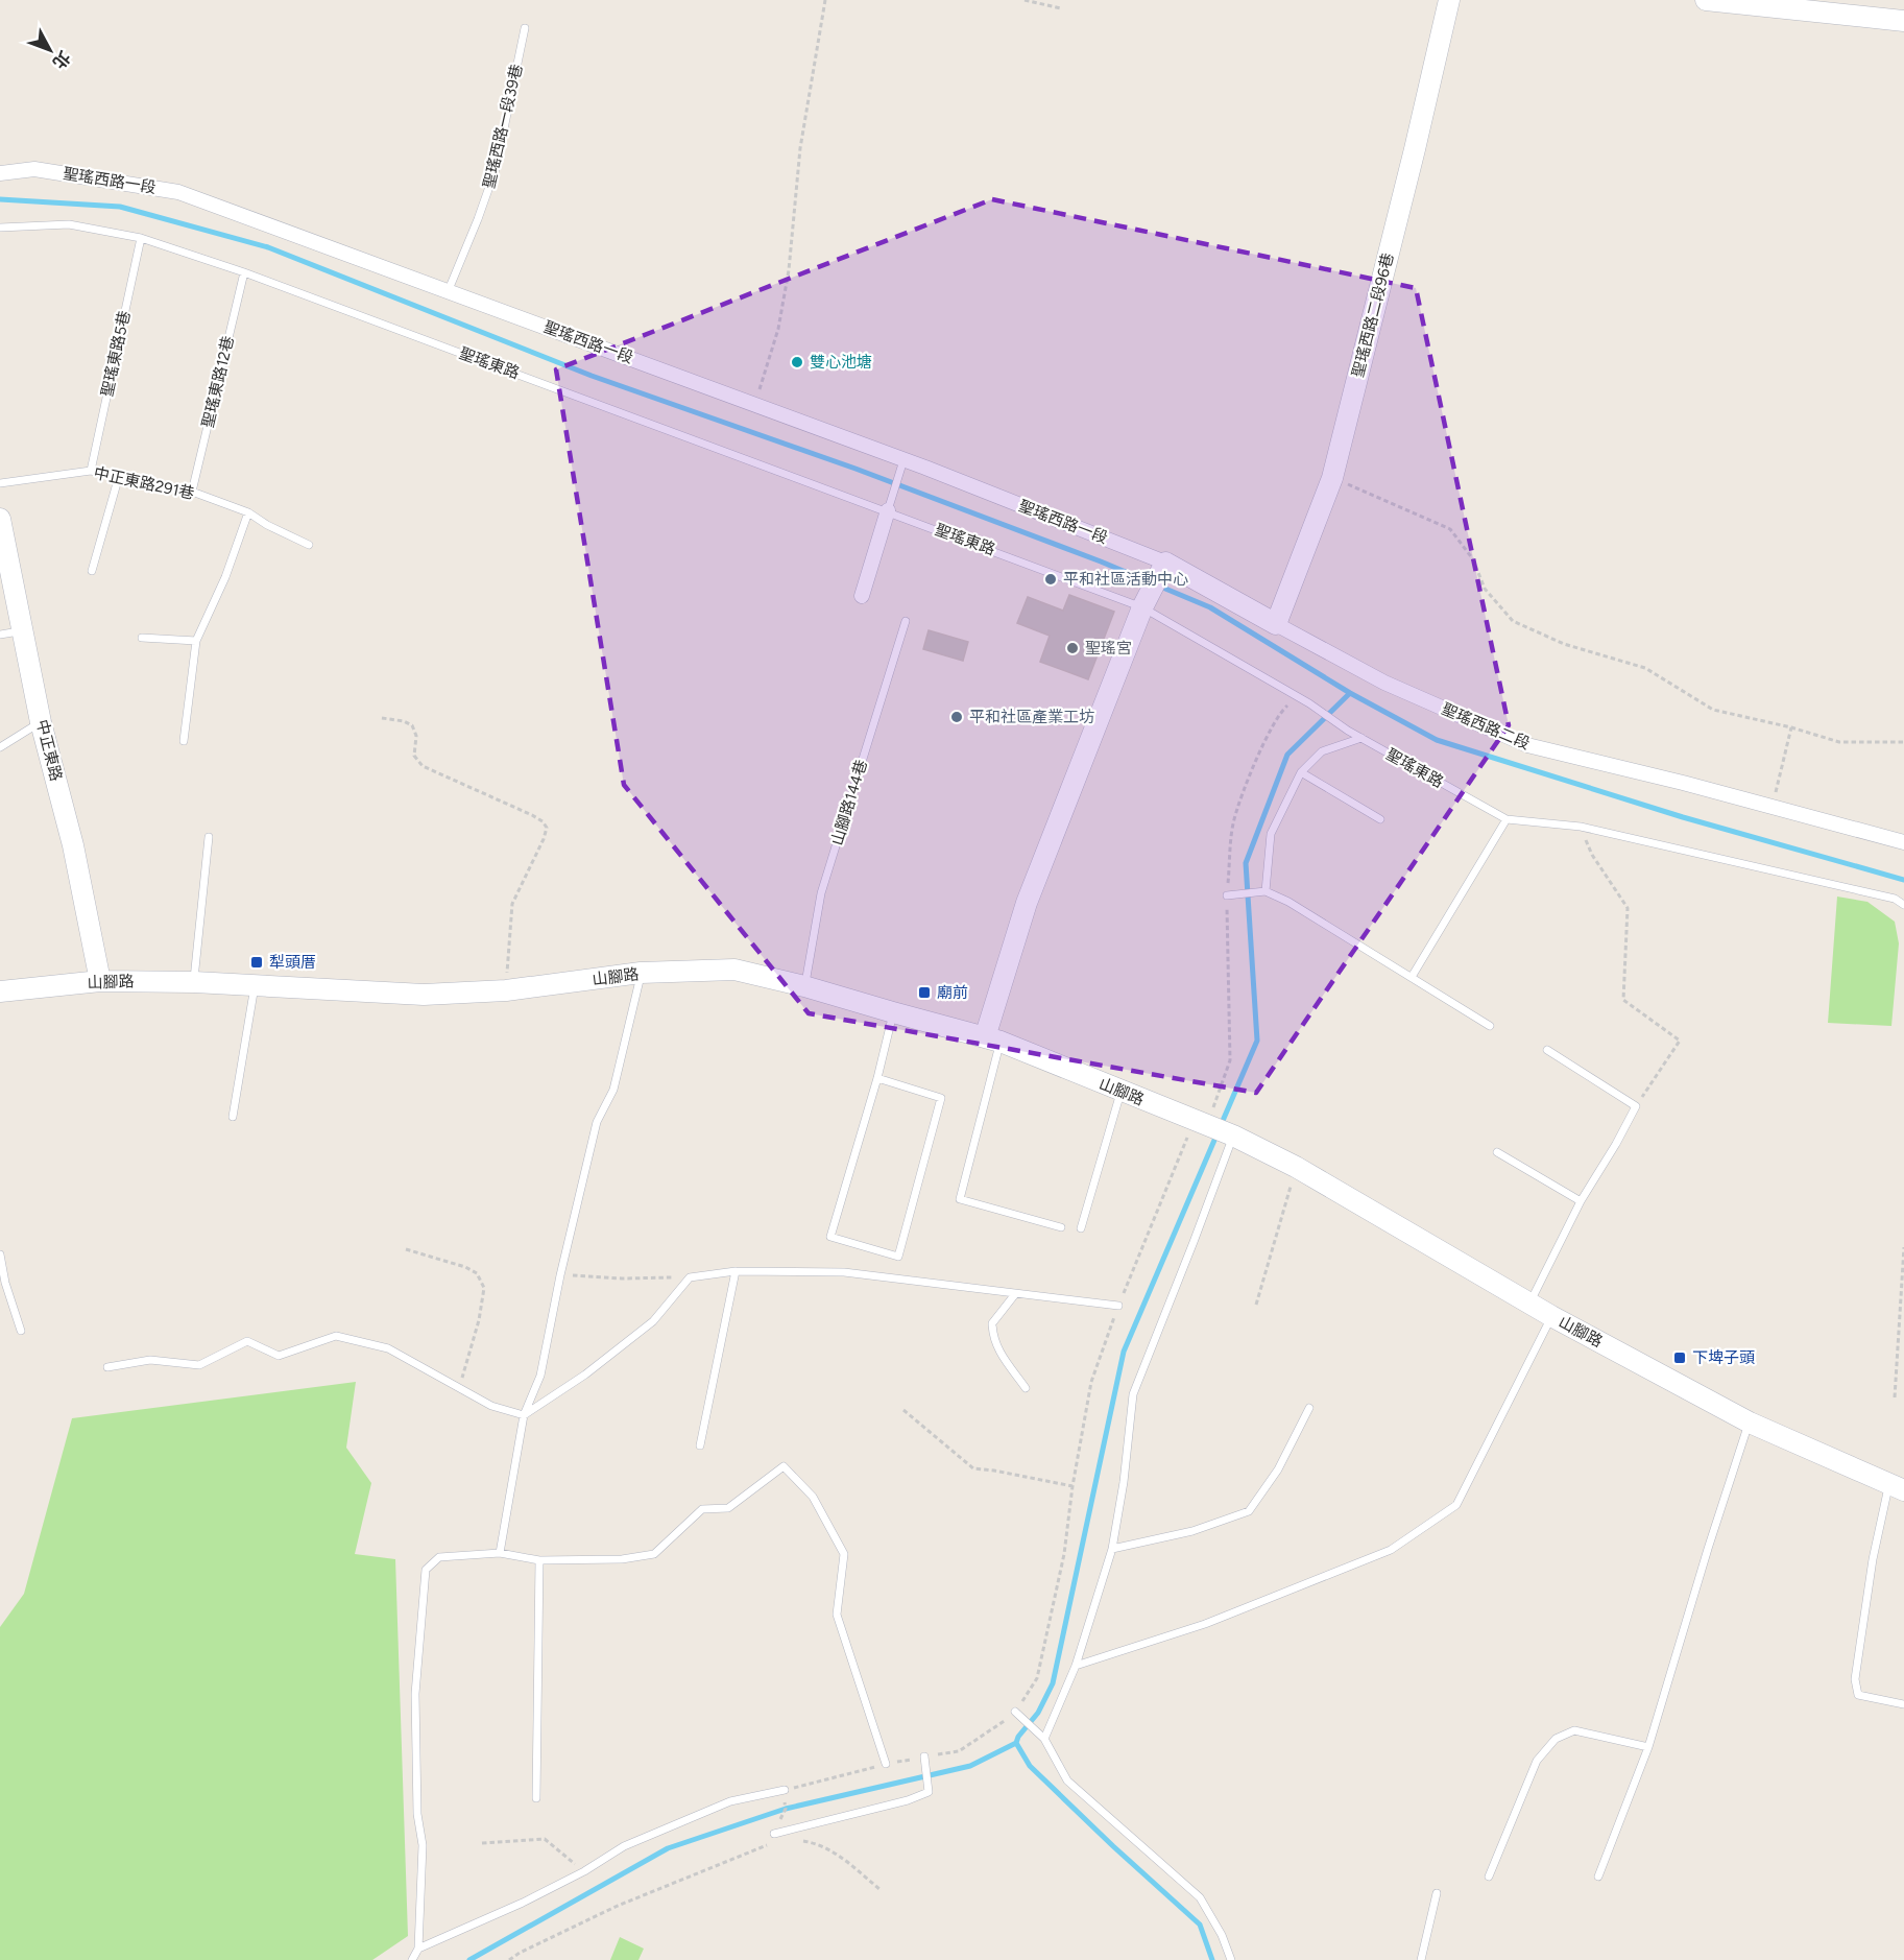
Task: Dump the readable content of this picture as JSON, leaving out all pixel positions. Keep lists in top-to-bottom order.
{
  "streets": {
    "main road": [
      "聖瑤西路二段96巷",
      "聖瑤西路二段",
      "中正東路",
      "山腳路"
    ],
    "street": ["聖瑤西路一段"],
    "lane": [
      "聖瑤西路一段39巷",
      "聖瑤東路5巷",
      "聖瑤東路",
      "聖瑤東路12巷",
      "中正東路291巷",
      "山腳路144巷"
    ]
  },
  "crossings": [
    ["聖瑤西路一段39巷", "聖瑤西路一段"],
    ["聖瑤西路一段", "聖瑤西路二段"],
    ["聖瑤西路二段96巷", "聖瑤西路二段"],
    ["聖瑤東路5巷", "聖瑤東路"],
    ["聖瑤東路5巷", "中正東路291巷"],
    ["聖瑤東路", "聖瑤東路12巷"],
    ["聖瑤東路12巷", "中正東路291巷"],
    ["中正東路", "山腳路"],
    ["山腳路144巷", "山腳路"]
  ],
  "places": {
    "other": [
      "雙心池塘",
      "平和社區活動中心",
      "聖瑤宮",
      "平和社區產業工坊"
    ],
    "transit": ["犁頭厝", "廟前", "下埤子頭"]
  },
  "north": "bottom right"
}
